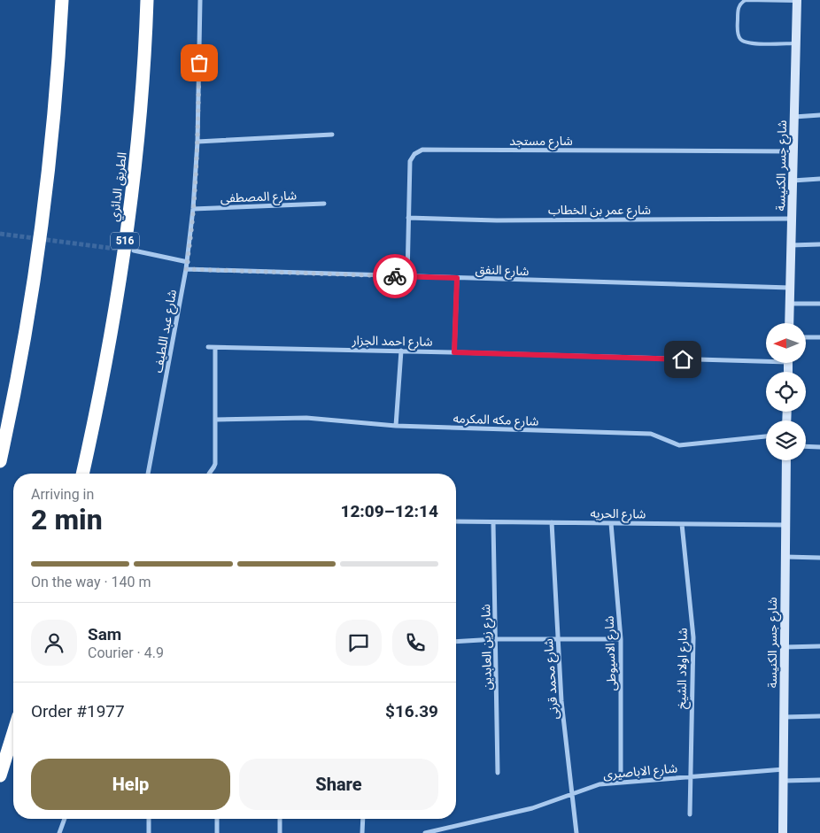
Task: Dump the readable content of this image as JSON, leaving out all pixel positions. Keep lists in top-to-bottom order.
{
  "streets": {
    "highway": ["الطريق الدائري", "516"],
    "main road": ["شارع جسر الكنيسة"],
    "street": [
      "شارع مستجد",
      "شارع المصطفى",
      "شارع عمر بن الخطاب",
      "شارع النفق",
      "شارع عبد اللطيف",
      "شارع احمد الجزار",
      "شارع مكه المكرمه",
      "شارع الحريه",
      "شارع زين العابدين",
      "شارع الاسيوطى",
      "شارع اولاد الشيخ",
      "شارع محمد قرنى",
      "شارع الاباصيرى"
    ]
  },
  "crossings": [
    ["شارع مستجد", "شارع جسر الكنيسة"],
    ["شارع مستجد", "شارع عمر بن الخطاب"],
    ["شارع مستجد", "شارع النفق"],
    ["شارع جسر الكنيسة", "شارع عمر بن الخطاب"],
    ["شارع جسر الكنيسة", "شارع النفق"],
    ["شارع جسر الكنيسة", "شارع الحريه"],
    ["شارع جسر الكنيسة", "شارع الاباصيرى"],
    ["شارع المصطفى", "شارع عبد اللطيف"],
    ["شارع النفق", "شارع عبد اللطيف"],
    ["شارع الحريه", "شارع زين العابدين"],
    ["شارع الحريه", "شارع الاسيوطى"],
    ["شارع الحريه", "شارع اولاد الشيخ"],
    ["شارع الحريه", "شارع محمد قرنى"],
    ["شارع الاسيوطى", "شارع الاباصيرى"],
    ["شارع اولاد الشيخ", "شارع الاباصيرى"],
    ["شارع محمد قرنى", "شارع الاباصيرى"]
  ],
  "north": "left",
  "page": {
    "heading": ["2 min", "Arriving in", "12:09–12:14"],
    "panel": [
      "Sam",
      "Courier · 4.9",
      "Order #1977",
      "$16.39"
    ],
    "bar": "On the way · 140 m",
    "buttons": ["Help", "Share"]
  }
}
